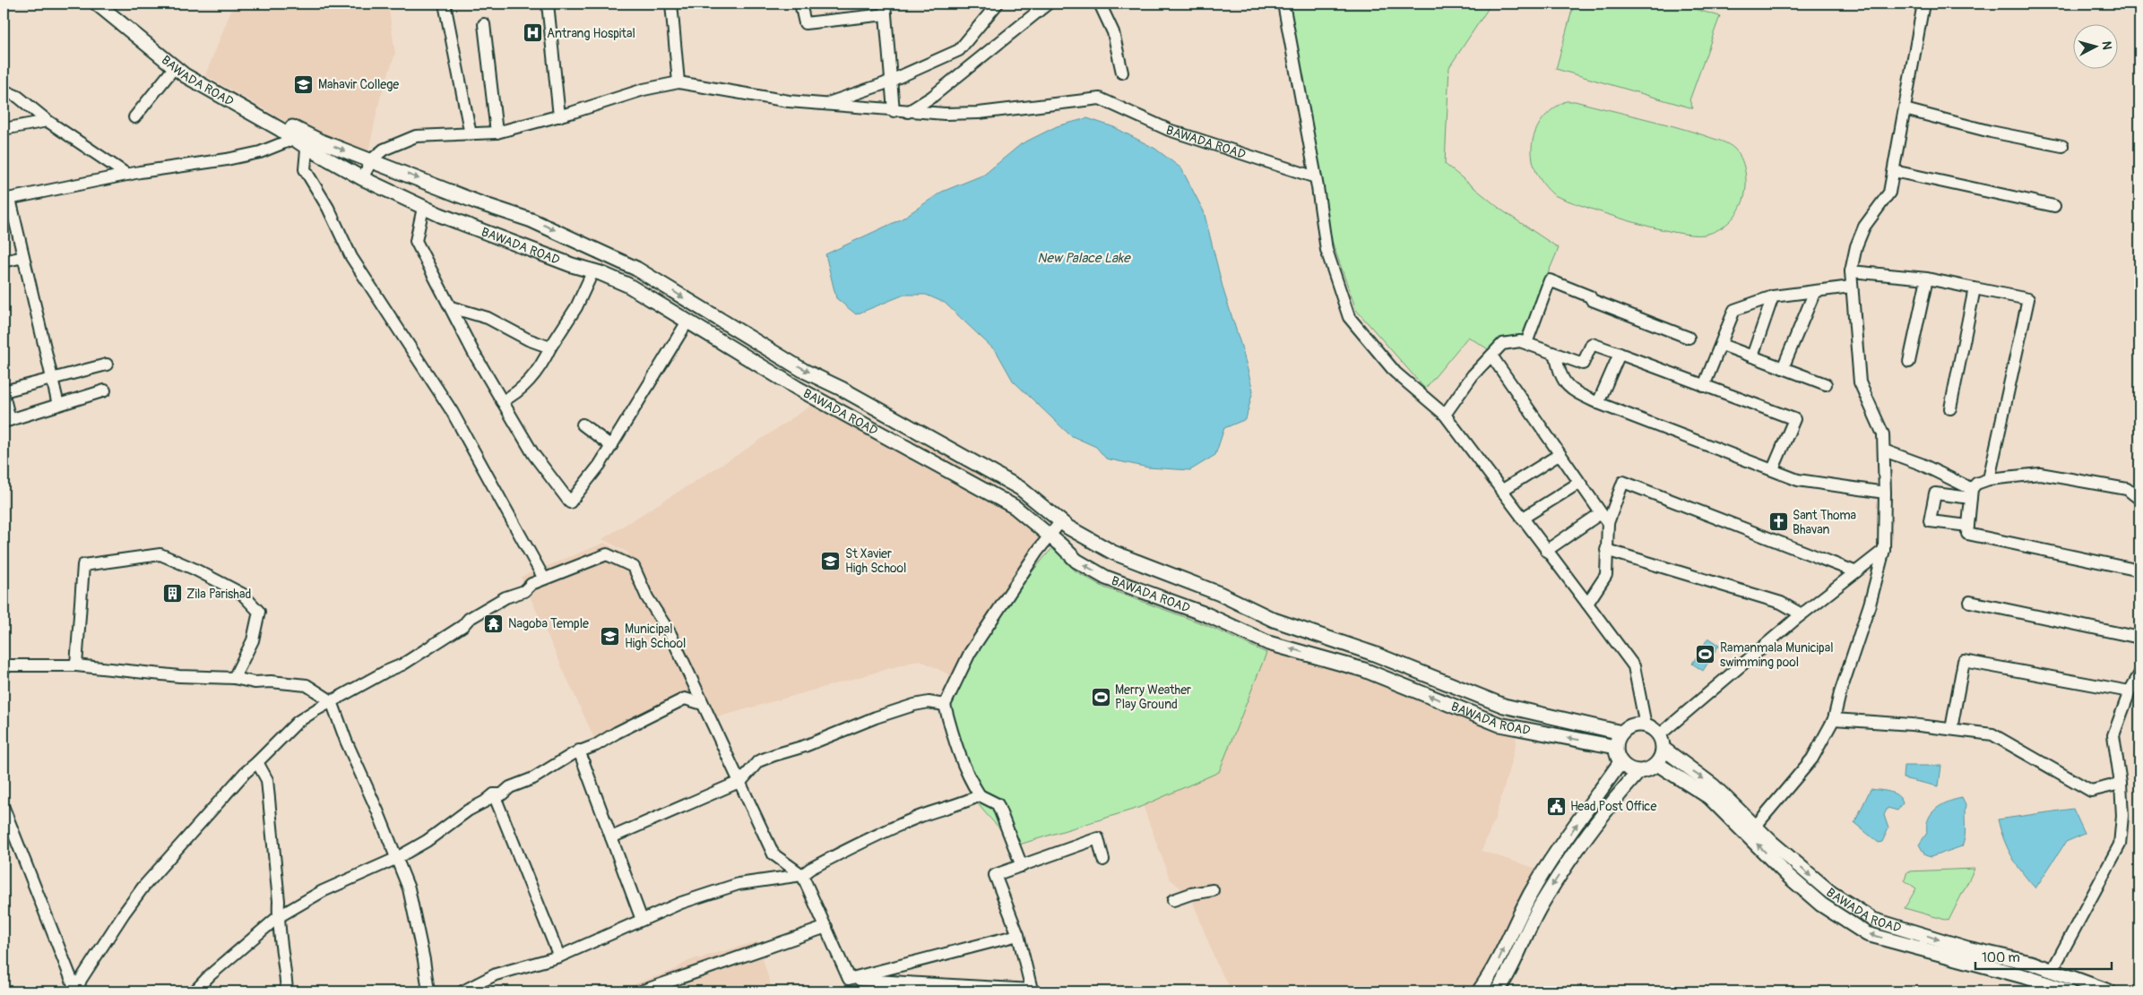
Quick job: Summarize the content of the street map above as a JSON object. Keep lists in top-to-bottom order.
{
  "streets": {
    "main road": ["BAWADA ROAD"]
  },
  "water": ["New Palace Lake"],
  "places": {
    "hospital": ["Antrang Hospital"],
    "school or university": ["Mahavir College", "St Xavier High School", "Municipal High School"],
    "church": ["Sant Thoma Bhavan"],
    "building": ["Zila Parishad"],
    "temple": ["Nagoba Temple"],
    "sports": ["Ramanmala Municipal swimming pool", "Merry Weather Play Ground"],
    "public building": ["Head Post Office"]
  },
  "scale_bar": "100 m",
  "north": "right"
}
